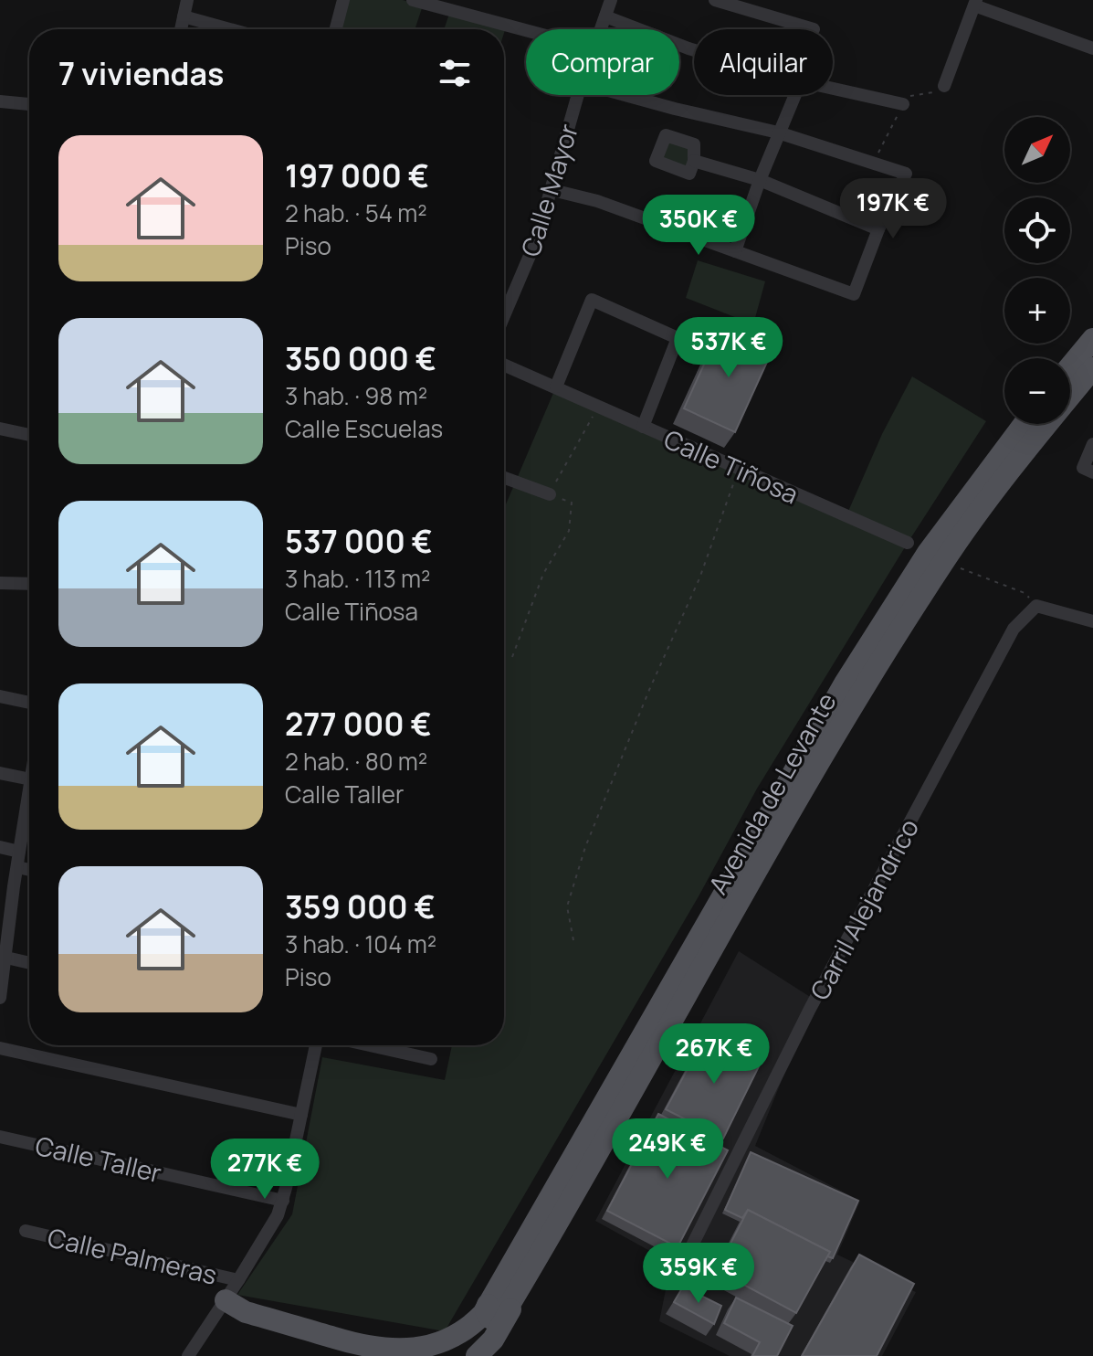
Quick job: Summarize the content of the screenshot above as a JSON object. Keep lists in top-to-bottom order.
{
  "streets": {
    "main road": ["Avenida de Levante"],
    "street": [
      "Calle Mayor",
      "Calle Tiñosa",
      "Carril Alejandrico",
      "Calle Taller",
      "Calle Palmeras"
    ]
  },
  "north": "top right",
  "page": {
    "chip": ["Comprar", "Alquilar"],
    "heading": "7 viviendas",
    "map_buttons": ["+", "−"],
    "list": [
      {
        "name": "197 000 €",
        "note": "2 hab. · 54 m² · Piso"
      },
      {
        "name": "350 000 €",
        "note": "3 hab. · 98 m² · Calle Escuelas"
      },
      {
        "name": "537 000 €",
        "note": "3 hab. · 113 m² · Calle Tiñosa"
      },
      {
        "name": "277 000 €",
        "note": "2 hab. · 80 m² · Calle Taller"
      },
      {
        "name": "359 000 €",
        "note": "3 hab. · 104 m² · Piso"
      }
    ],
    "price": [
      "197K €",
      "350K €",
      "537K €",
      "267K €",
      "249K €",
      "277K €",
      "359K €"
    ]
  }
}
